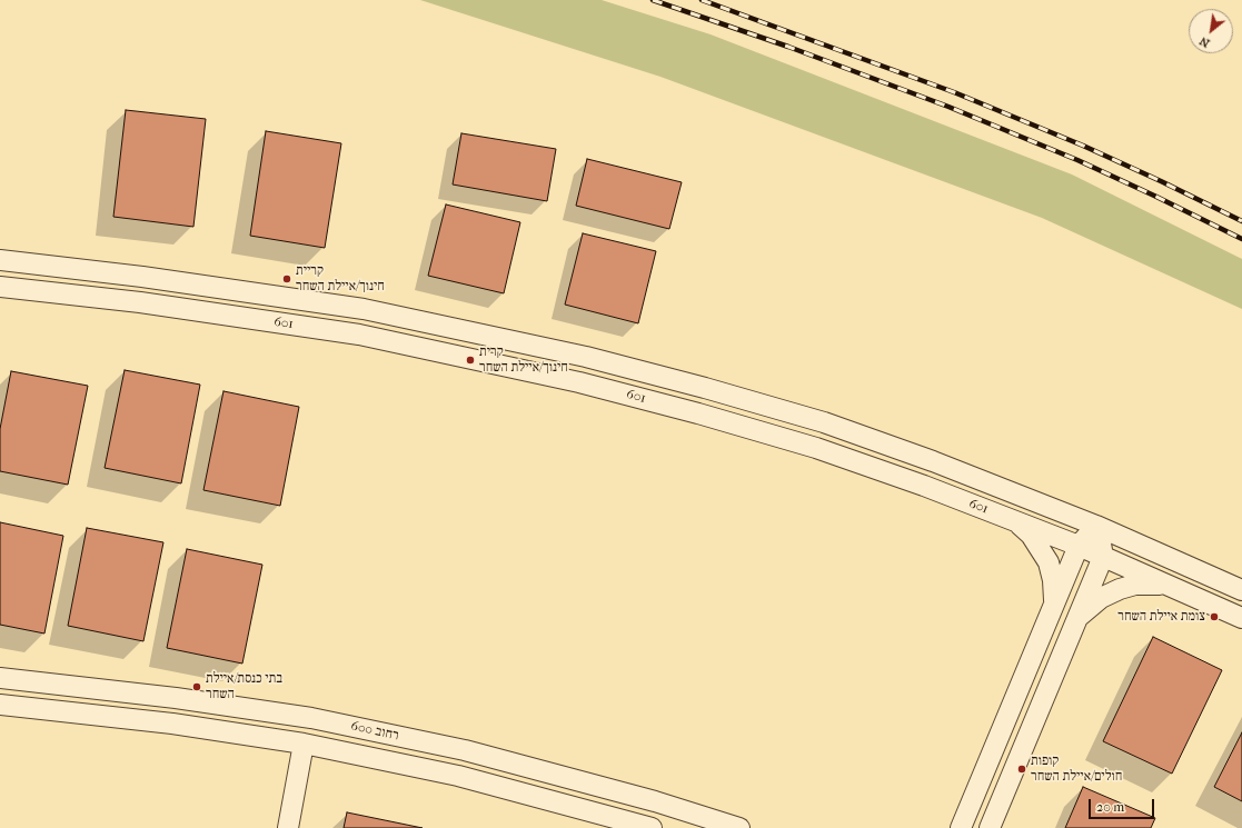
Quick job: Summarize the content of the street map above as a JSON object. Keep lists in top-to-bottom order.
{
  "streets": {
    "street": ["601", "רחוב 600"]
  },
  "places": [
    "קריית חינוך/איילת השחר",
    "קרית חינוך/איילת השחר",
    "צומת איילת השחר",
    "בתי כנסת/איילת השחר",
    "קופות חולים/איילת השחר"
  ],
  "scale_bar": "20 m",
  "north": "bottom left"
}
